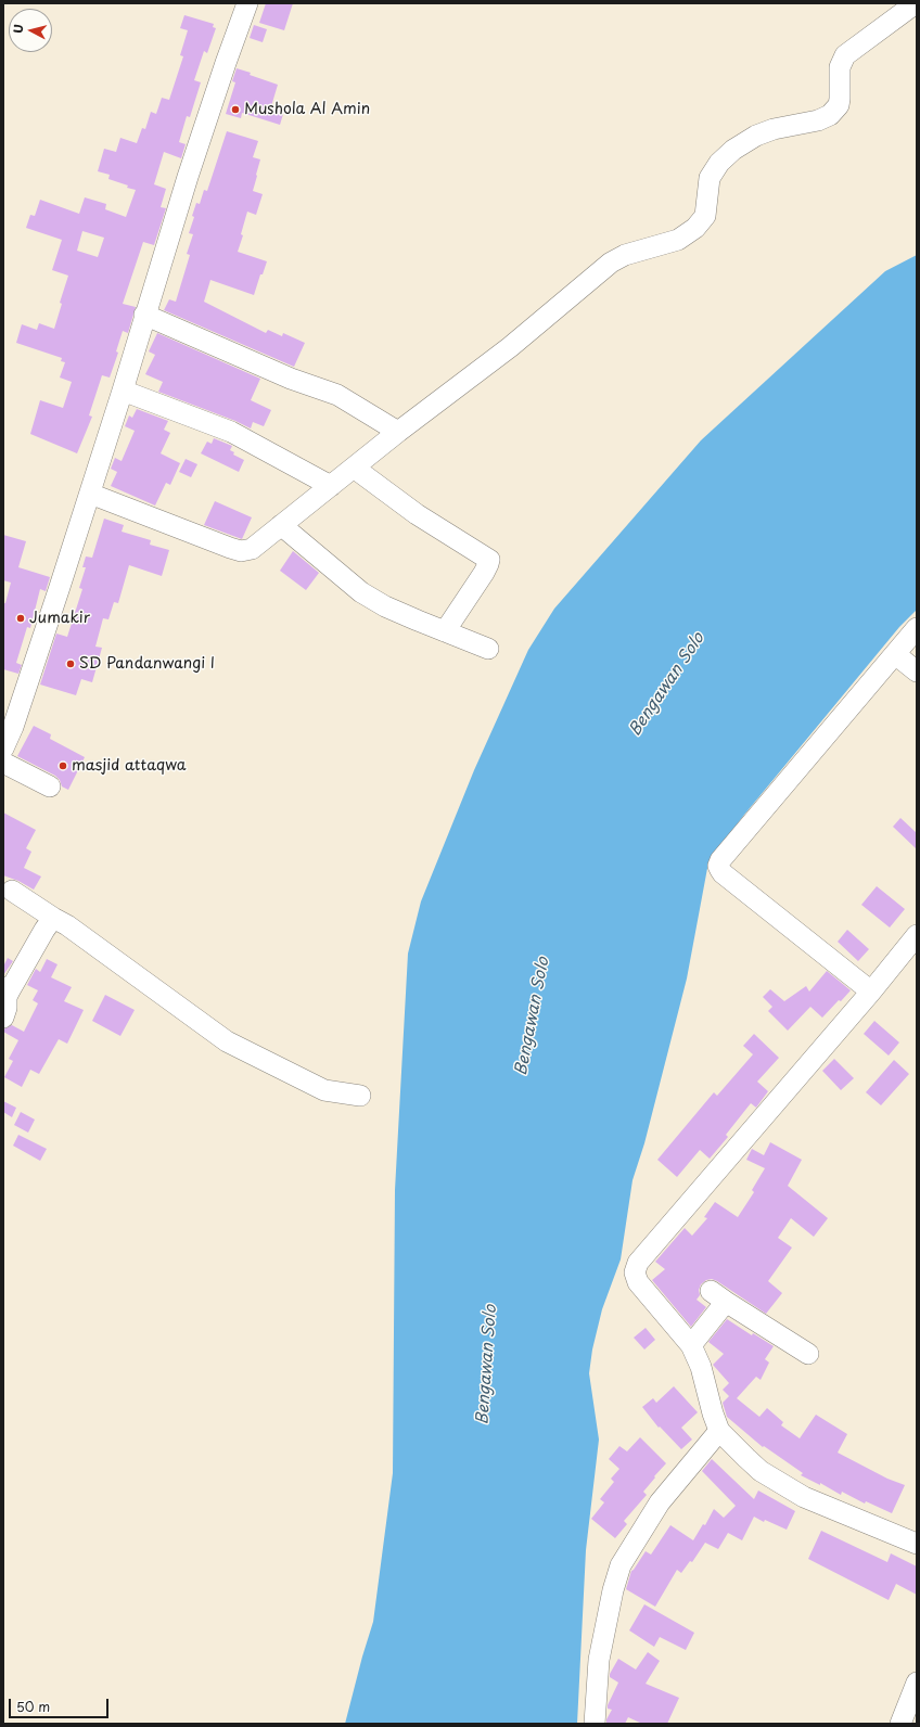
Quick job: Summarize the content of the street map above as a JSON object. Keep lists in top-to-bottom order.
{
  "water": ["Bengawan Solo"],
  "places": [
    "Mushola Al Amin",
    "Jumakir",
    "SD Pandanwangi I",
    "masjid attaqwa"
  ],
  "scale_bar": "50 m",
  "north": "left"
}
